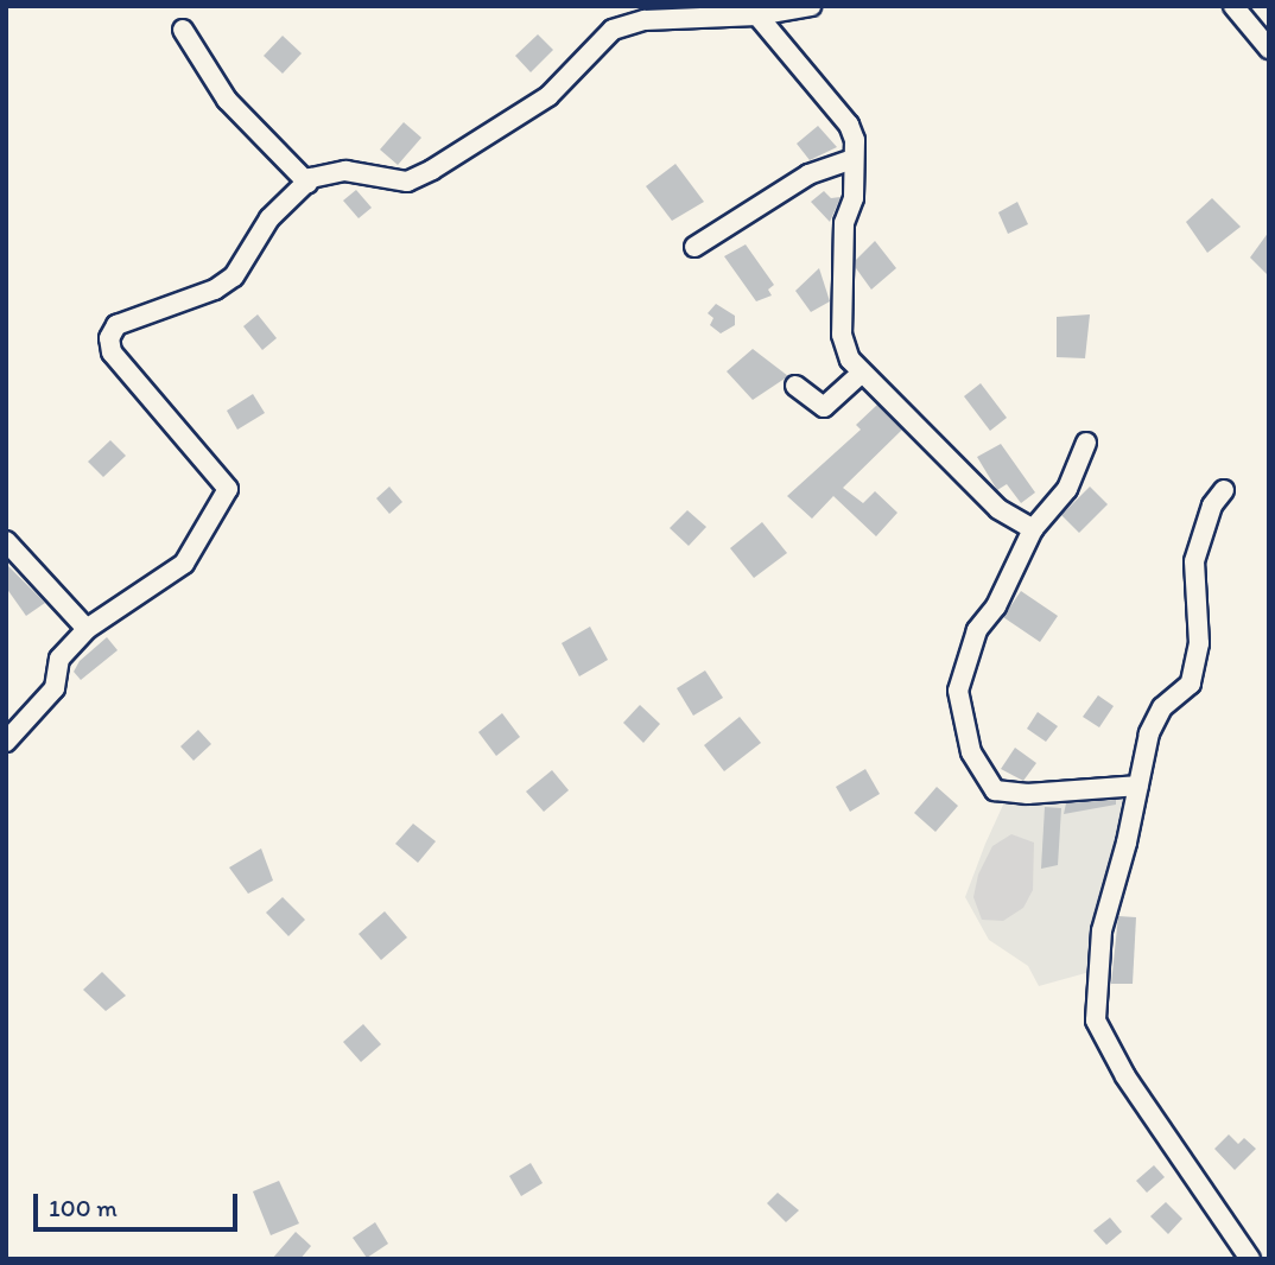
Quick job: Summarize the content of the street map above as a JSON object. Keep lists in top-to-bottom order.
{
  "scale_bar": "100 m"
}
